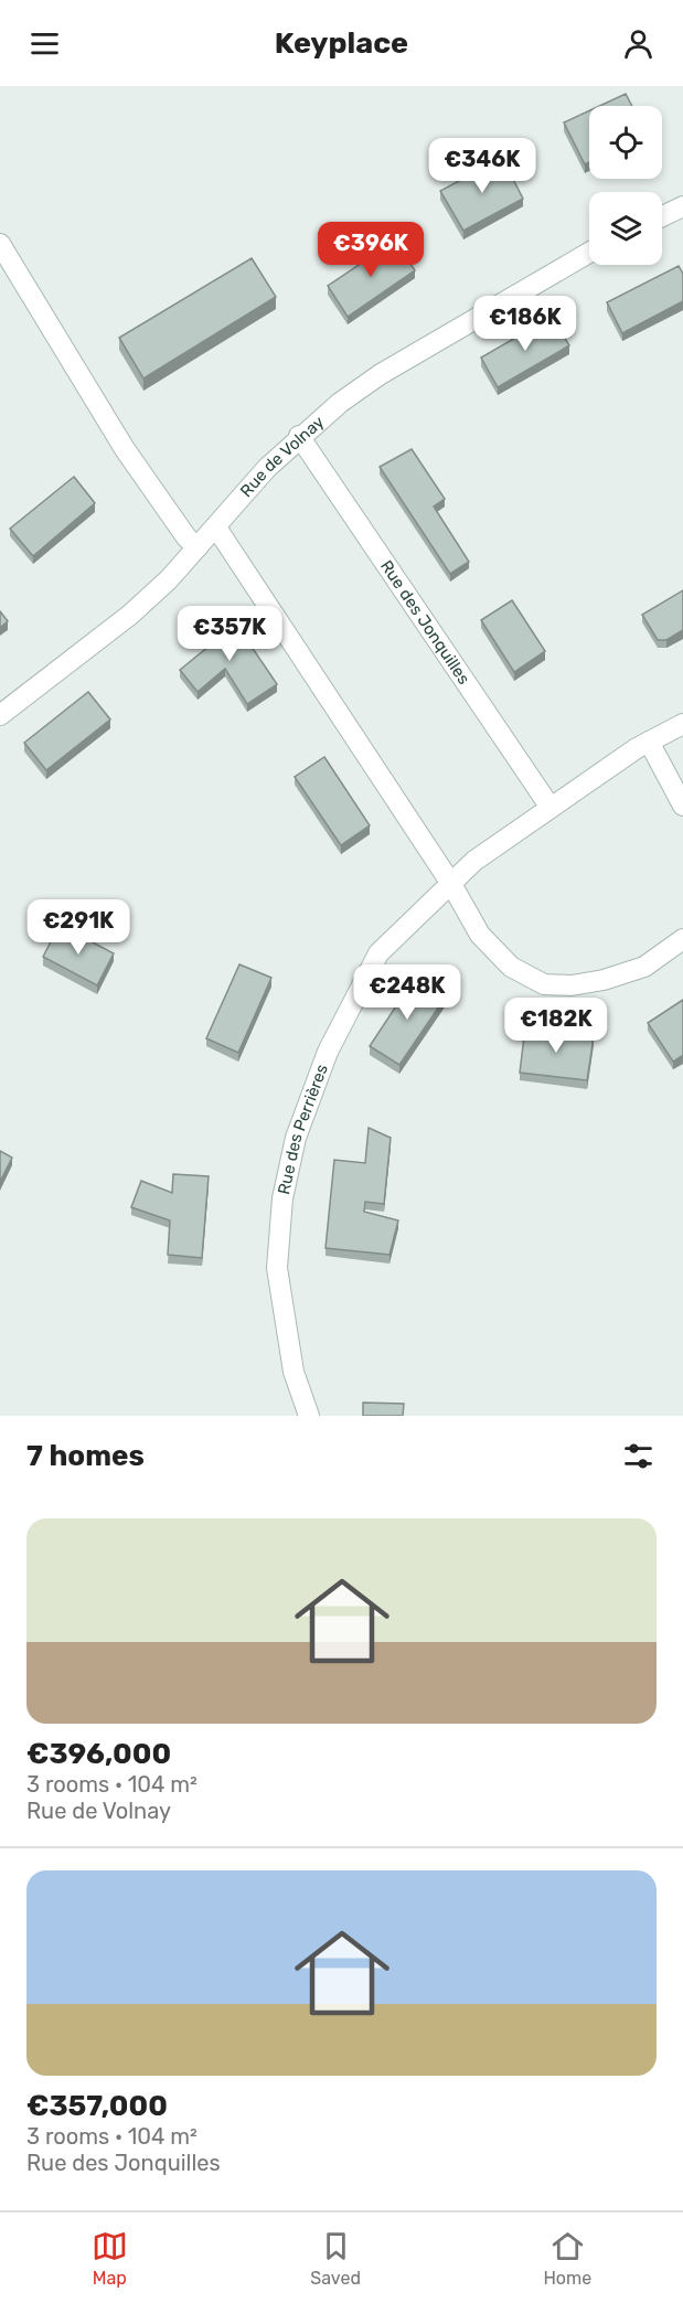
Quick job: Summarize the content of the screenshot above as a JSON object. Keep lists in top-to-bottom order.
{
  "streets": {
    "street": ["Rue de Volnay", "Rue des Jonquilles", "Rue des Perrières"]
  },
  "crossings": [
    ["Rue de Volnay", "Rue des Jonquilles"],
    ["Rue des Jonquilles", "Rue des Perrières"]
  ],
  "page": {
    "header": "Keyplace",
    "price": [
      "€346K",
      "€396K",
      "€186K",
      "€357K",
      "€291K",
      "€248K",
      "€182K"
    ],
    "heading": "7 homes",
    "list": [
      {
        "name": "€396,000",
        "note": "3 rooms · 104 m² · Rue de Volnay"
      },
      {
        "name": "€357,000",
        "note": "3 rooms · 104 m² · Rue des Jonquilles"
      }
    ],
    "tabs": ["Map", "Saved", "Home"]
  }
}
